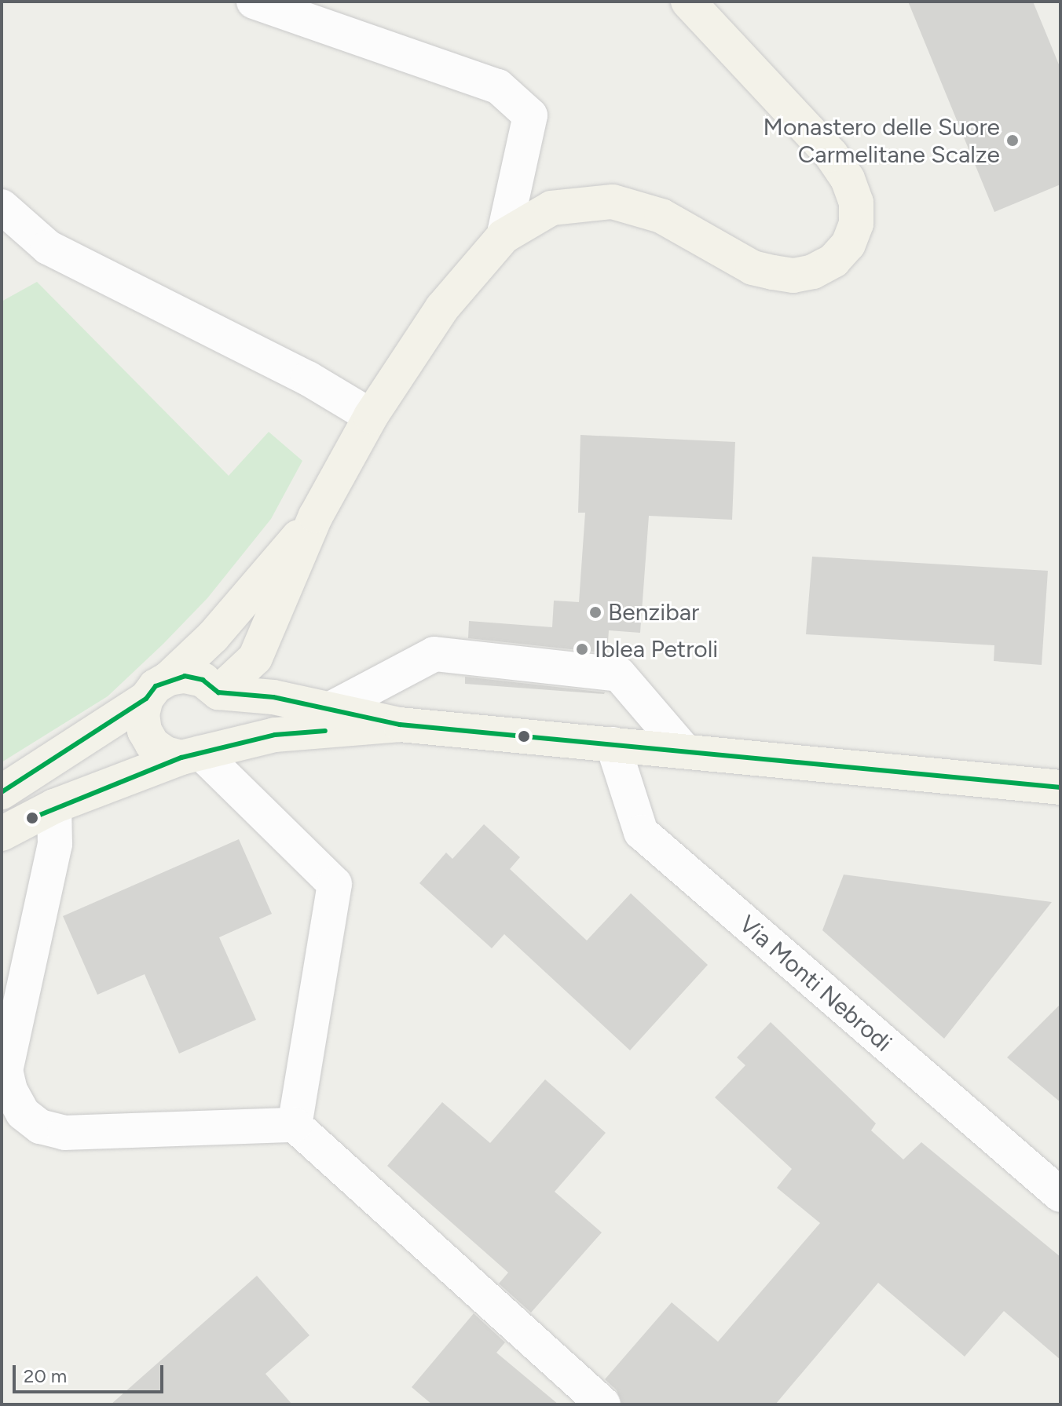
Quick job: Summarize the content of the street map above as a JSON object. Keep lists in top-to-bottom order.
{
  "streets": {
    "street": ["Via Monti Nebrodi"]
  },
  "places": ["Monastero delle Suore Carmelitane Scalze", "Benzibar", "Iblea Petroli"],
  "scale_bar": "20 m"
}
